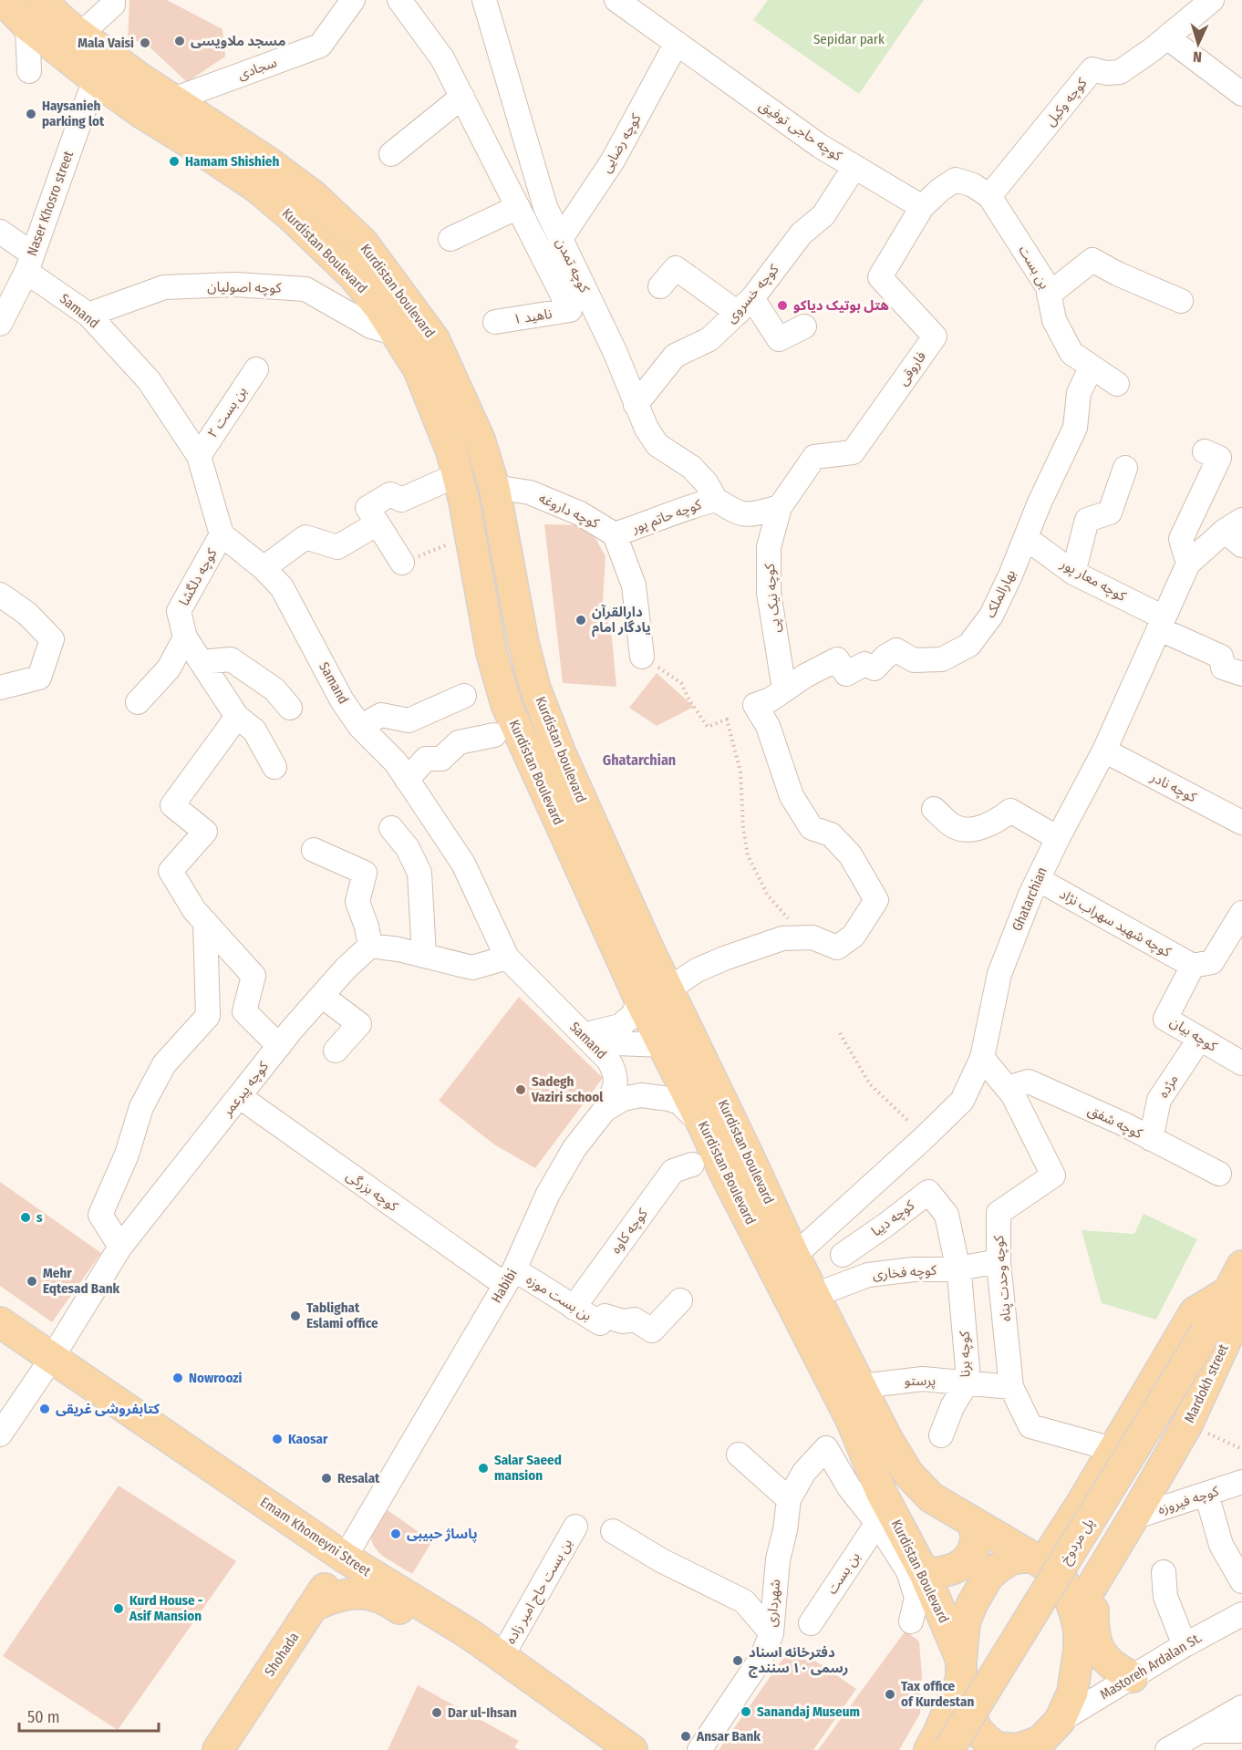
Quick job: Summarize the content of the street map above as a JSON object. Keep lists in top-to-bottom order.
{
  "streets": {
    "main road": [
      "Kurdistan Boulevard",
      "Kurdistan boulevard",
      "Mardokh street",
      "Emam Khomeyni Street",
      "پل مردوخ",
      "Shohada"
    ],
    "street": [
      "سجادی",
      "کوچه وکیل",
      "کوچه حاجی توفیق",
      "کوچه رضایی",
      "Naser Khosro street",
      "کوچه تمدن",
      "بن بست",
      "کوچه اصولیان",
      "کوچه خسروی",
      "Samand",
      "ناهید ۱",
      "فاروقی",
      "بن بست ۲",
      "کوچه داروغه",
      "کوچه حاتم پور",
      "کوچه دلگشا",
      "کوچه معار پور",
      "بهارالملک",
      "کوچه نیک پی",
      "کوچه نادر",
      "Ghatarchian",
      "کوچه شهید سهراب نژاد",
      "کوچه بیان",
      "مژده",
      "کوچه پیرعمر",
      "کوچه شفق",
      "کوچه بزرگی",
      "کوچه دیبا",
      "کوچه کاوه",
      "کوچه فخاری",
      "کوچه وحدت پناه",
      "Habibi",
      "بن بست موزه",
      "کوچه برنا",
      "پرستو",
      "کوچه فیروزه",
      "بن بست حاج امیر زاده",
      "شهرداری",
      "Mastoreh Ardalan St."
    ]
  },
  "crossings": [
    ["سجادی", "Kurdistan boulevard"],
    ["کوچه وکیل", "بن بست"],
    ["کوچه حاجی توفیق", "کوچه رضایی"],
    ["کوچه حاجی توفیق", "کوچه خسروی"],
    ["کوچه حاجی توفیق", "فاروقی"],
    ["کوچه رضایی", "کوچه تمدن"],
    ["Naser Khosro street", "Kurdistan Boulevard"],
    ["Naser Khosro street", "Samand"],
    ["Kurdistan Boulevard", "کوچه اصولیان"],
    ["Kurdistan Boulevard", "Kurdistan boulevard"],
    ["Kurdistan Boulevard", "Habibi"],
    ["Kurdistan Boulevard", "Mardokh street"],
    ["Kurdistan Boulevard", "Mastoreh Ardalan St."],
    ["کوچه تمدن", "کوچه خسروی"],
    ["کوچه تمدن", "ناهید ۱"],
    ["کوچه تمدن", "کوچه حاتم پور"],
    ["بن بست", "بهارالملک"],
    ["بن بست", "شهرداری"],
    ["کوچه اصولیان", "Samand"],
    ["Kurdistan boulevard", "کوچه داروغه"],
    ["Kurdistan boulevard", "Ghatarchian"],
    ["Kurdistan boulevard", "کوچه فخاری"],
    ["Kurdistan boulevard", "پرستو"],
    ["Kurdistan boulevard", "Mardokh street"],
    ["Kurdistan boulevard", "Mastoreh Ardalan St."],
    ["Samand", "بن بست ۲"],
    ["Samand", "کوچه دلگشا"],
    ["Samand", "Habibi"],
    ["فاروقی", "کوچه حاتم پور"],
    ["فاروقی", "کوچه نیک پی"],
    ["کوچه داروغه", "کوچه حاتم پور"],
    ["کوچه حاتم پور", "کوچه نیک پی"],
    ["کوچه معار پور", "بهارالملک"],
    ["کوچه معار پور", "Ghatarchian"],
    ["بهارالملک", "کوچه نیک پی"],
    ["کوچه نادر", "Ghatarchian"],
    ["Ghatarchian", "کوچه شهید سهراب نژاد"],
    ["Ghatarchian", "کوچه وحدت پناه"],
    ["کوچه شهید سهراب نژاد", "کوچه بیان"],
    ["کوچه بیان", "مژده"],
    ["مژده", "کوچه شفق"],
    ["کوچه پیرعمر", "کوچه بزرگی"],
    ["کوچه پیرعمر", "Emam Khomeyni Street"],
    ["کوچه شفق", "کوچه وحدت پناه"],
    ["کوچه بزرگی", "Habibi"],
    ["کوچه بزرگی", "بن بست موزه"],
    ["کوچه دیبا", "کوچه فخاری"],
    ["کوچه دیبا", "کوچه برنا"],
    ["کوچه کاوه", "بن بست موزه"],
    ["کوچه فخاری", "کوچه وحدت پناه"],
    ["کوچه فخاری", "کوچه برنا"],
    ["کوچه وحدت پناه", "پرستو"],
    ["Habibi", "بن بست موزه"],
    ["Habibi", "Emam Khomeyni Street"],
    ["Habibi", "Shohada"],
    ["کوچه برنا", "پرستو"],
    ["Mardokh street", "کوچه فیروزه"],
    ["Mardokh street", "پل مردوخ"],
    ["Mardokh street", "Mastoreh Ardalan St."],
    ["Emam Khomeyni Street", "بن بست حاج امیر زاده"],
    ["Emam Khomeyni Street", "Shohada"]
  ],
  "districts": ["Ghatarchian"],
  "parks": ["Sepidar park"],
  "places": [
    "مسجد ملاویسی",
    "Mala Vaisi",
    "Haysanieh parking lot",
    "Hamam Shishieh",
    "هتل بوتیک دیاکو",
    "دارالقرآن یادگار امام",
    "Sadegh Vaziri school",
    "s",
    "Mehr Eqtesad Bank",
    "Tablighat Eslami office",
    "Nowroozi",
    "کتابفروشی غریقی",
    "Kaosar",
    "Salar Saeed mansion",
    "Resalat",
    "پاساژ حبیبی",
    "Kurd House - Asif Mansion",
    "دفترخانه اسناد رسمی ۱۰ سنندج",
    "Tax office of Kurdestan",
    "Sanandaj Museum",
    "Dar ul-Ihsan",
    "Ansar Bank"
  ],
  "scale_bar": "50 m",
  "north": "bottom"
}
